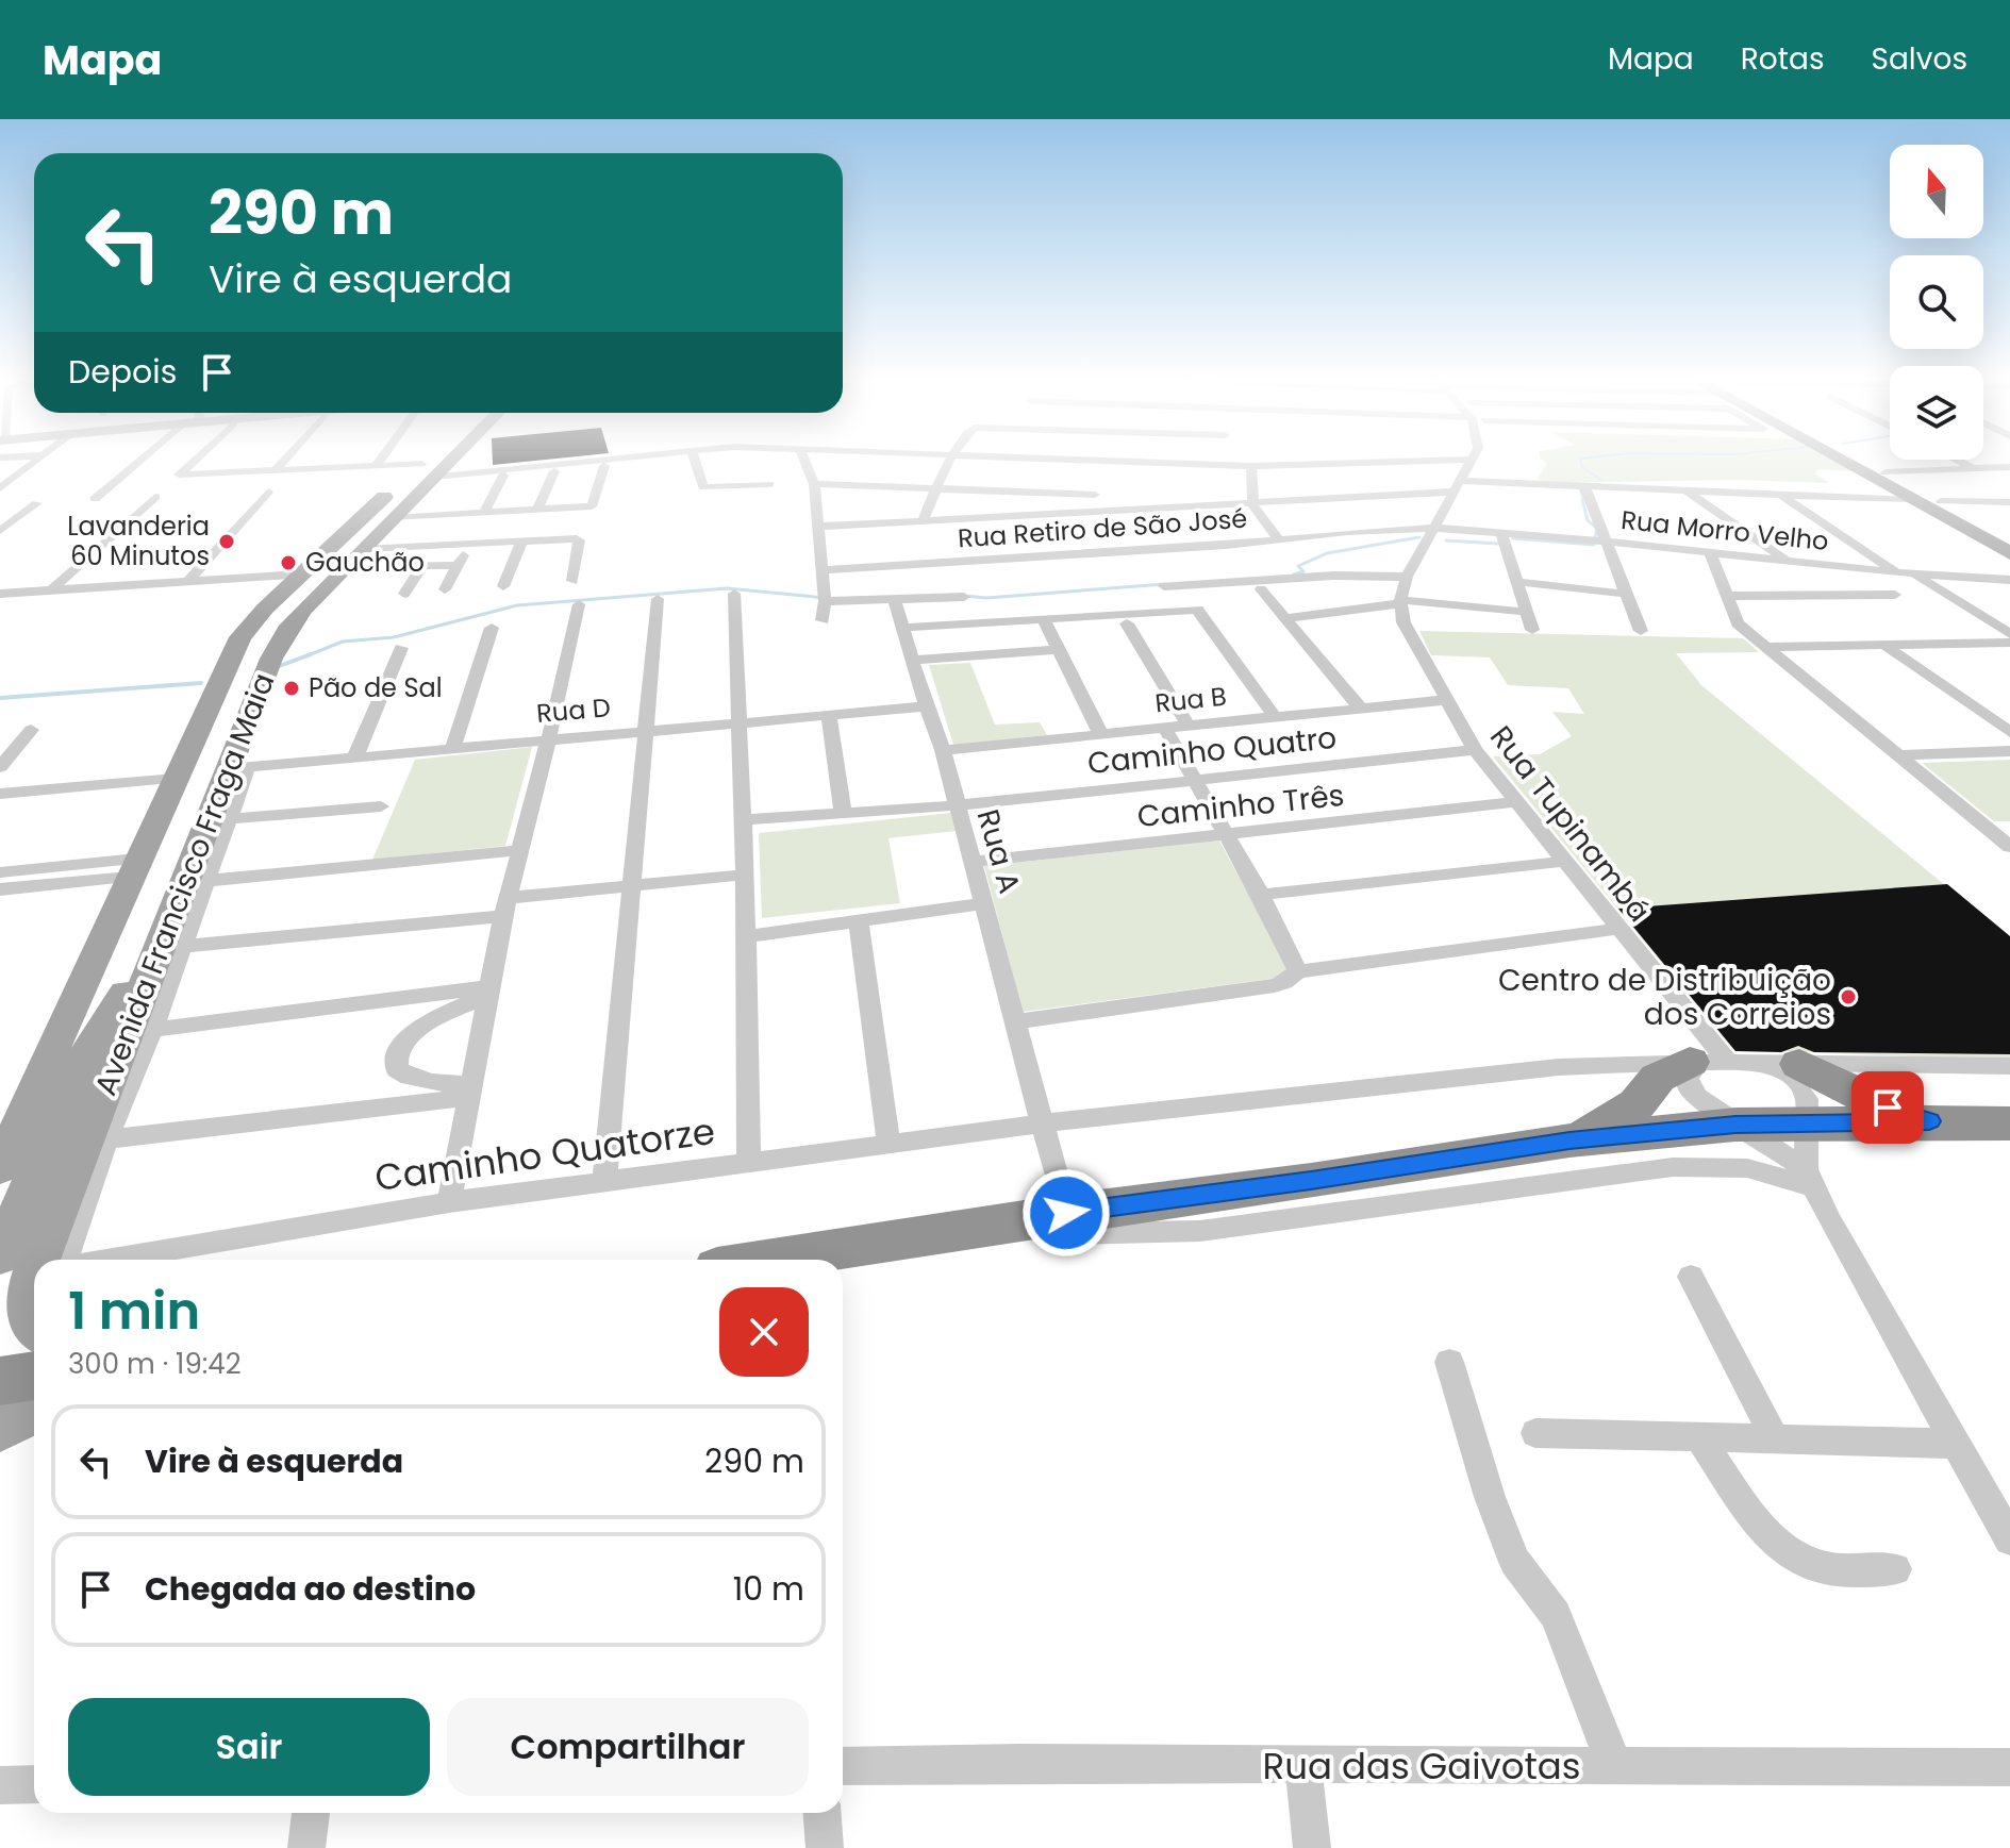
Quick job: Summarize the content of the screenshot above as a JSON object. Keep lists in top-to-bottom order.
{
  "streets": {
    "main road": ["Avenida Francisco Fraga Maia"],
    "street": [
      "Rua Retiro de São José",
      "Rua Morro Velho",
      "Rua B",
      "Rua D",
      "Caminho Quatro",
      "Caminho Três",
      "Rua Tupinambá",
      "Rua A",
      "Caminho Quatorze",
      "Rua das Gaivotas"
    ]
  },
  "crossings": [
    ["Rua Retiro de São José", "Rua Morro Velho"],
    ["Rua B", "Rua Tupinambá"],
    ["Rua B", "Rua A"],
    ["Rua D", "Rua A"],
    ["Rua D", "Avenida Francisco Fraga Maia"],
    ["Caminho Quatro", "Rua Tupinambá"],
    ["Caminho Quatro", "Rua A"],
    ["Caminho Três", "Rua Tupinambá"],
    ["Caminho Três", "Rua A"],
    ["Rua Tupinambá", "Caminho Quatorze"],
    ["Rua A", "Caminho Quatorze"]
  ],
  "places": [
    "Lavanderia 60 Minutos",
    "Gauchão",
    "Pão de Sal",
    "Centro de Distribuição dos Correios"
  ],
  "north": "top",
  "page": {
    "header": "Mapa",
    "nav": ["Mapa", "Rotas", "Salvos"],
    "turn": ["290 m", "Vire à esquerda"],
    "then": "Depois",
    "heading": ["1 min", "300 m · 19:42"],
    "list": [
      {
        "name": "Vire à esquerda",
        "value": "290 m"
      },
      {
        "name": "Chegada ao destino",
        "value": "10 m"
      }
    ],
    "buttons": ["Sair", "Compartilhar"]
  }
}
